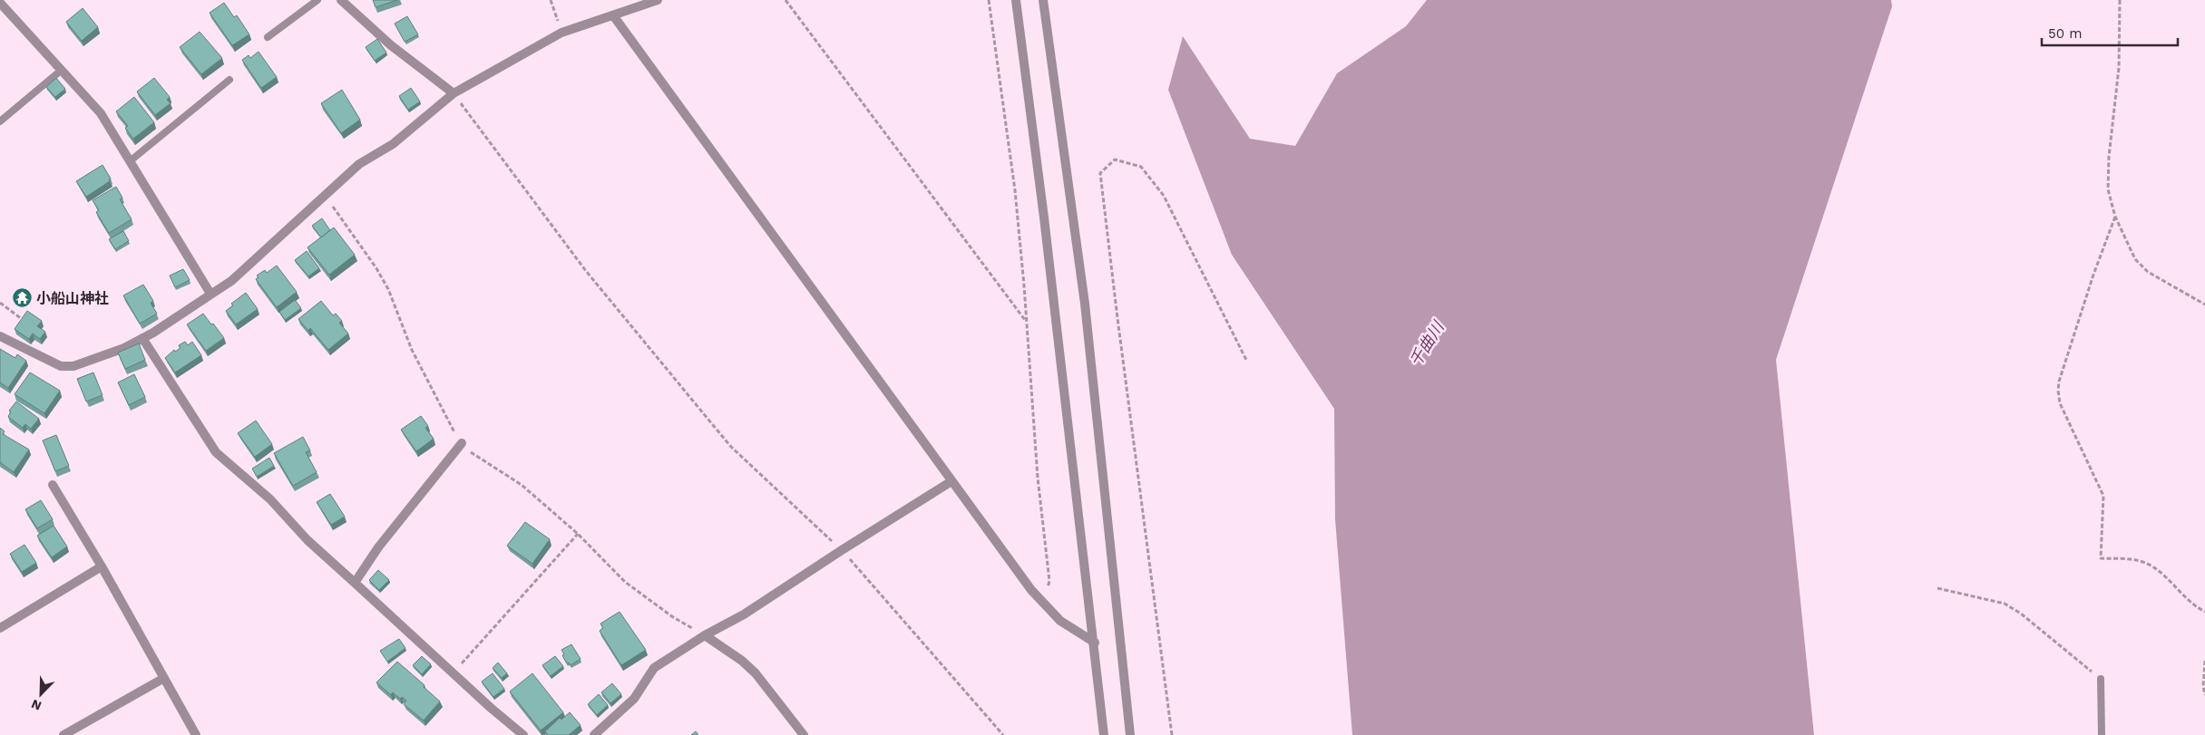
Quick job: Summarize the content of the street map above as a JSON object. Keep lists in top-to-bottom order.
{
  "water": ["千曲川"],
  "places": {
    "temple": ["小船山神社"]
  },
  "scale_bar": "50 m",
  "north": "bottom left"
}
